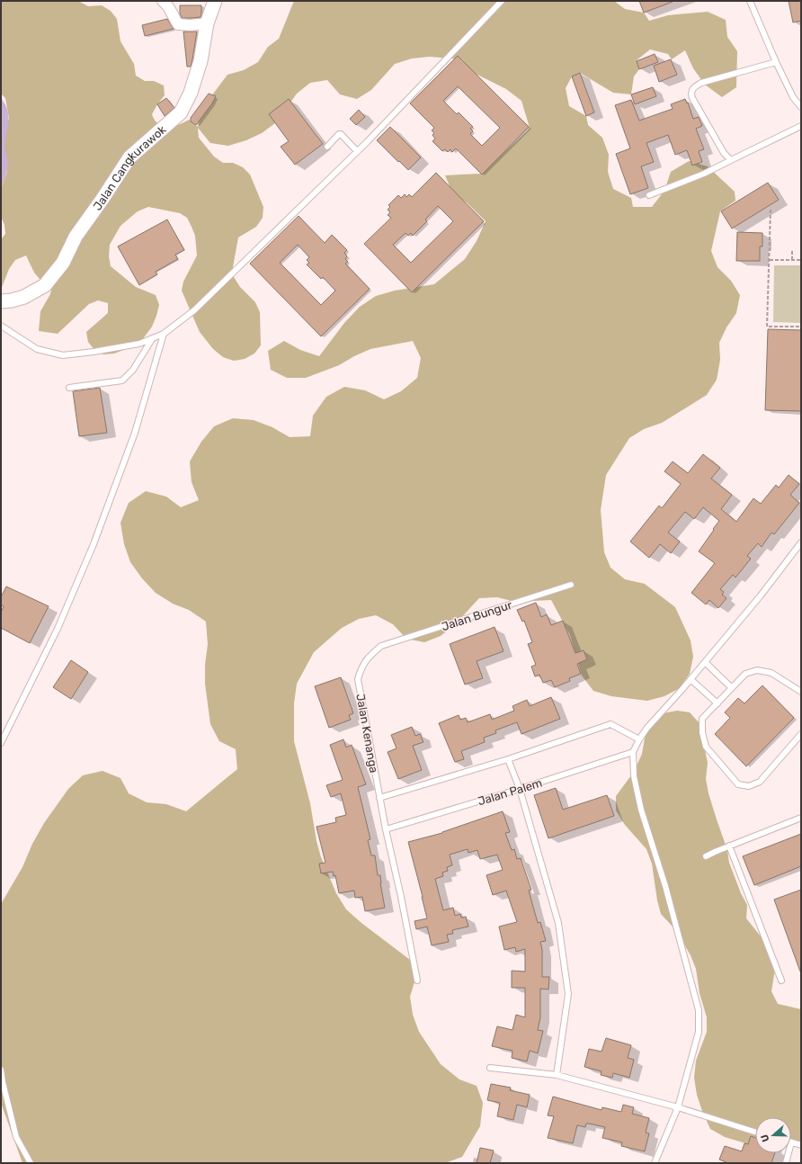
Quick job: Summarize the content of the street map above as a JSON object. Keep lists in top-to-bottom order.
{
  "streets": {
    "street": ["Jalan Cangkurawok"],
    "lane": ["Jalan Bungur", "Jalan Kenanga", "Jalan Palem"]
  },
  "crossings": [
    ["Jalan Bungur", "Jalan Kenanga"],
    ["Jalan Kenanga", "Jalan Palem"]
  ],
  "north": "left"
}
